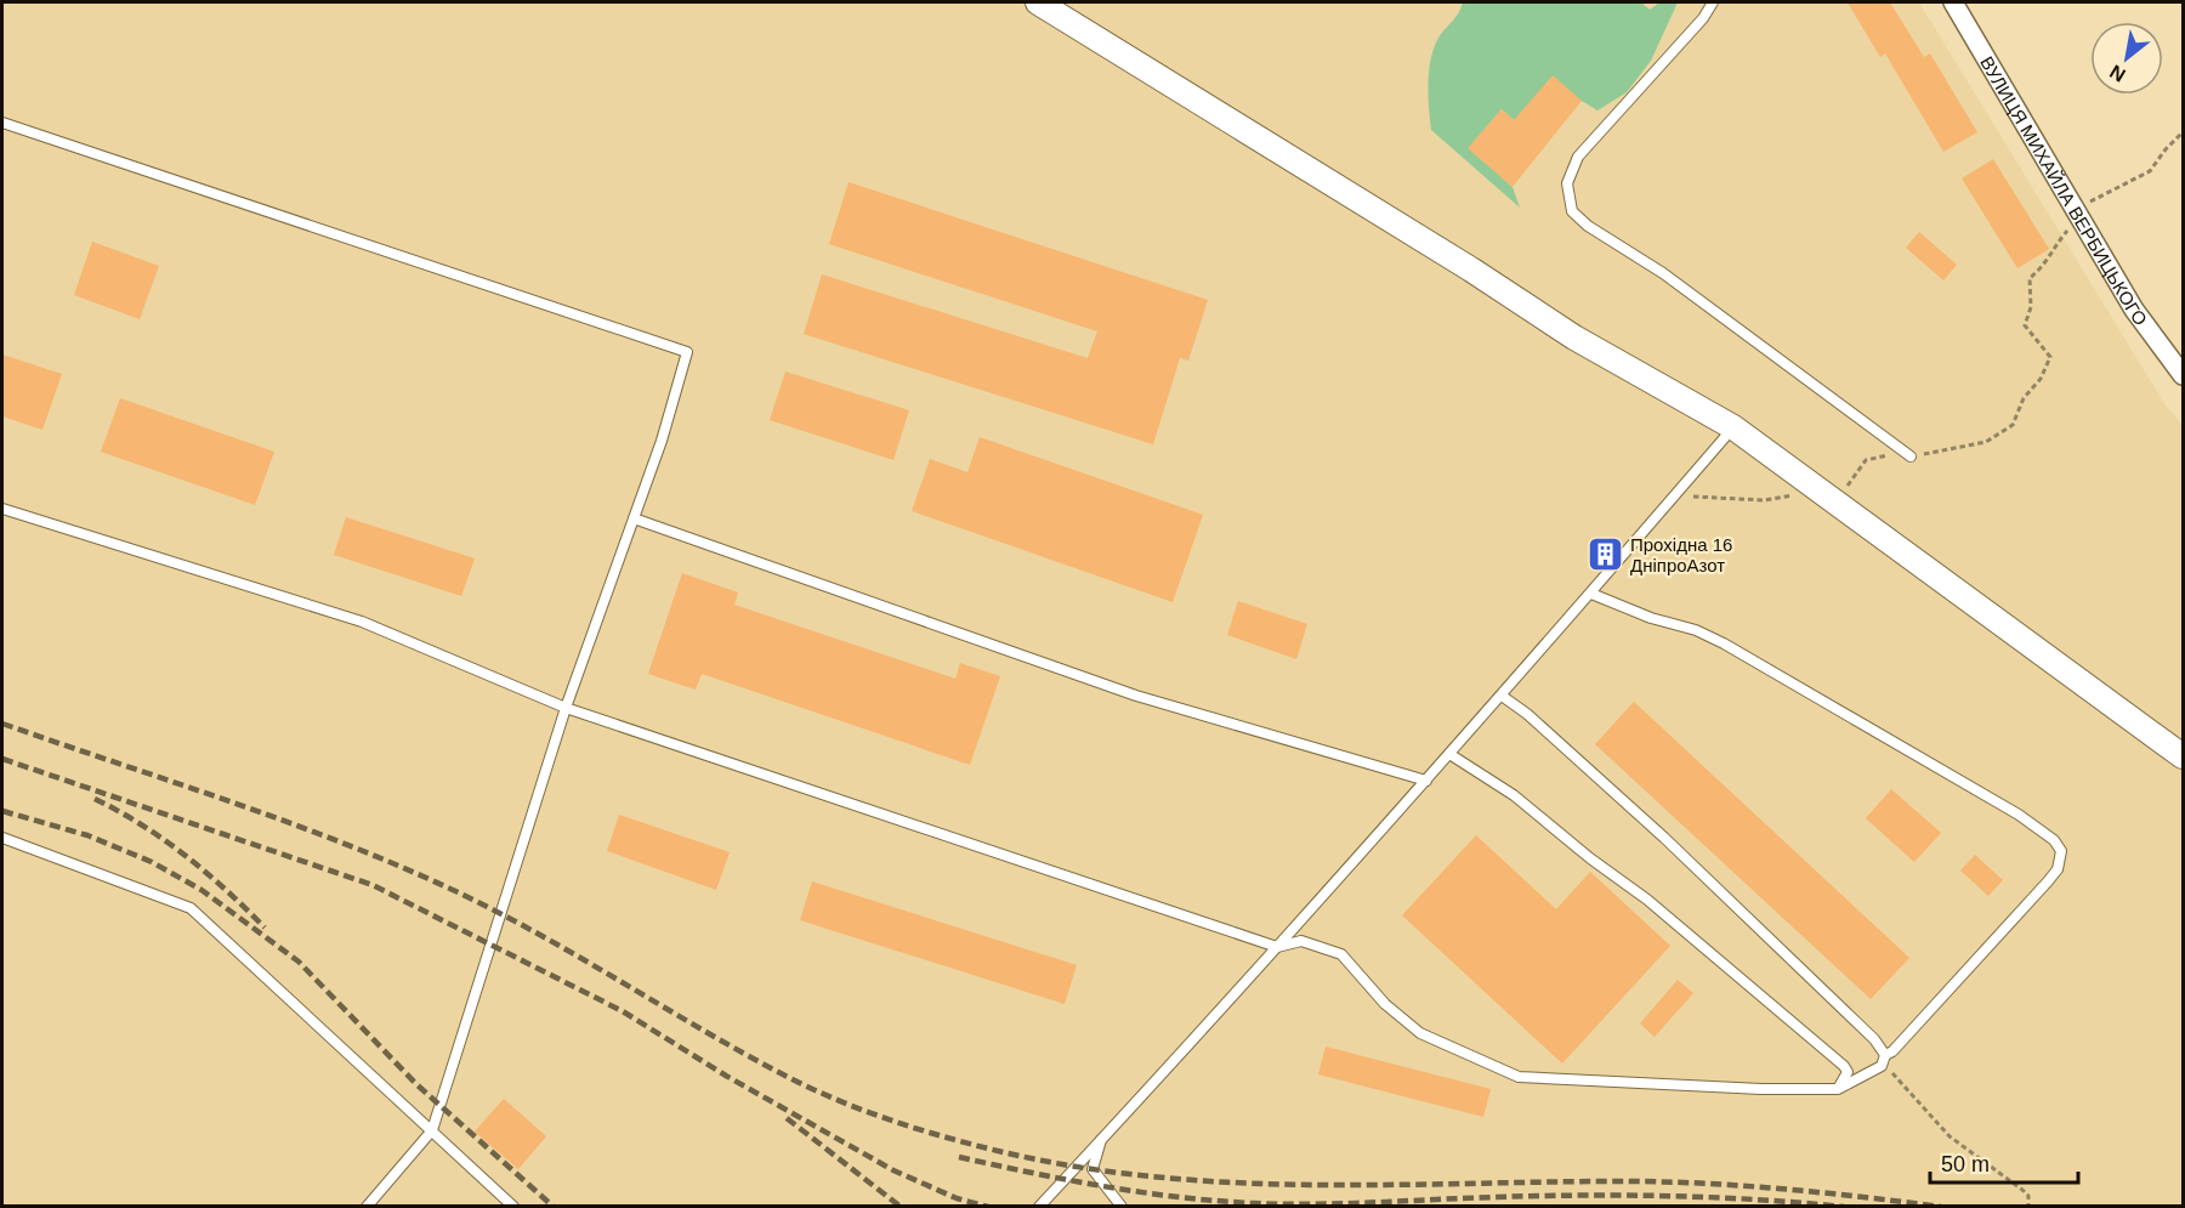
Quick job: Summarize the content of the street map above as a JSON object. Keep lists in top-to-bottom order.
{
  "streets": {
    "street": ["ВУЛИЦЯ МИХАЙЛА ВЕРБИЦЬКОГО"]
  },
  "places": {
    "building": ["Прохідна 16 ДніпроАзот"]
  },
  "scale_bar": "50 m",
  "north": "bottom left"
}
